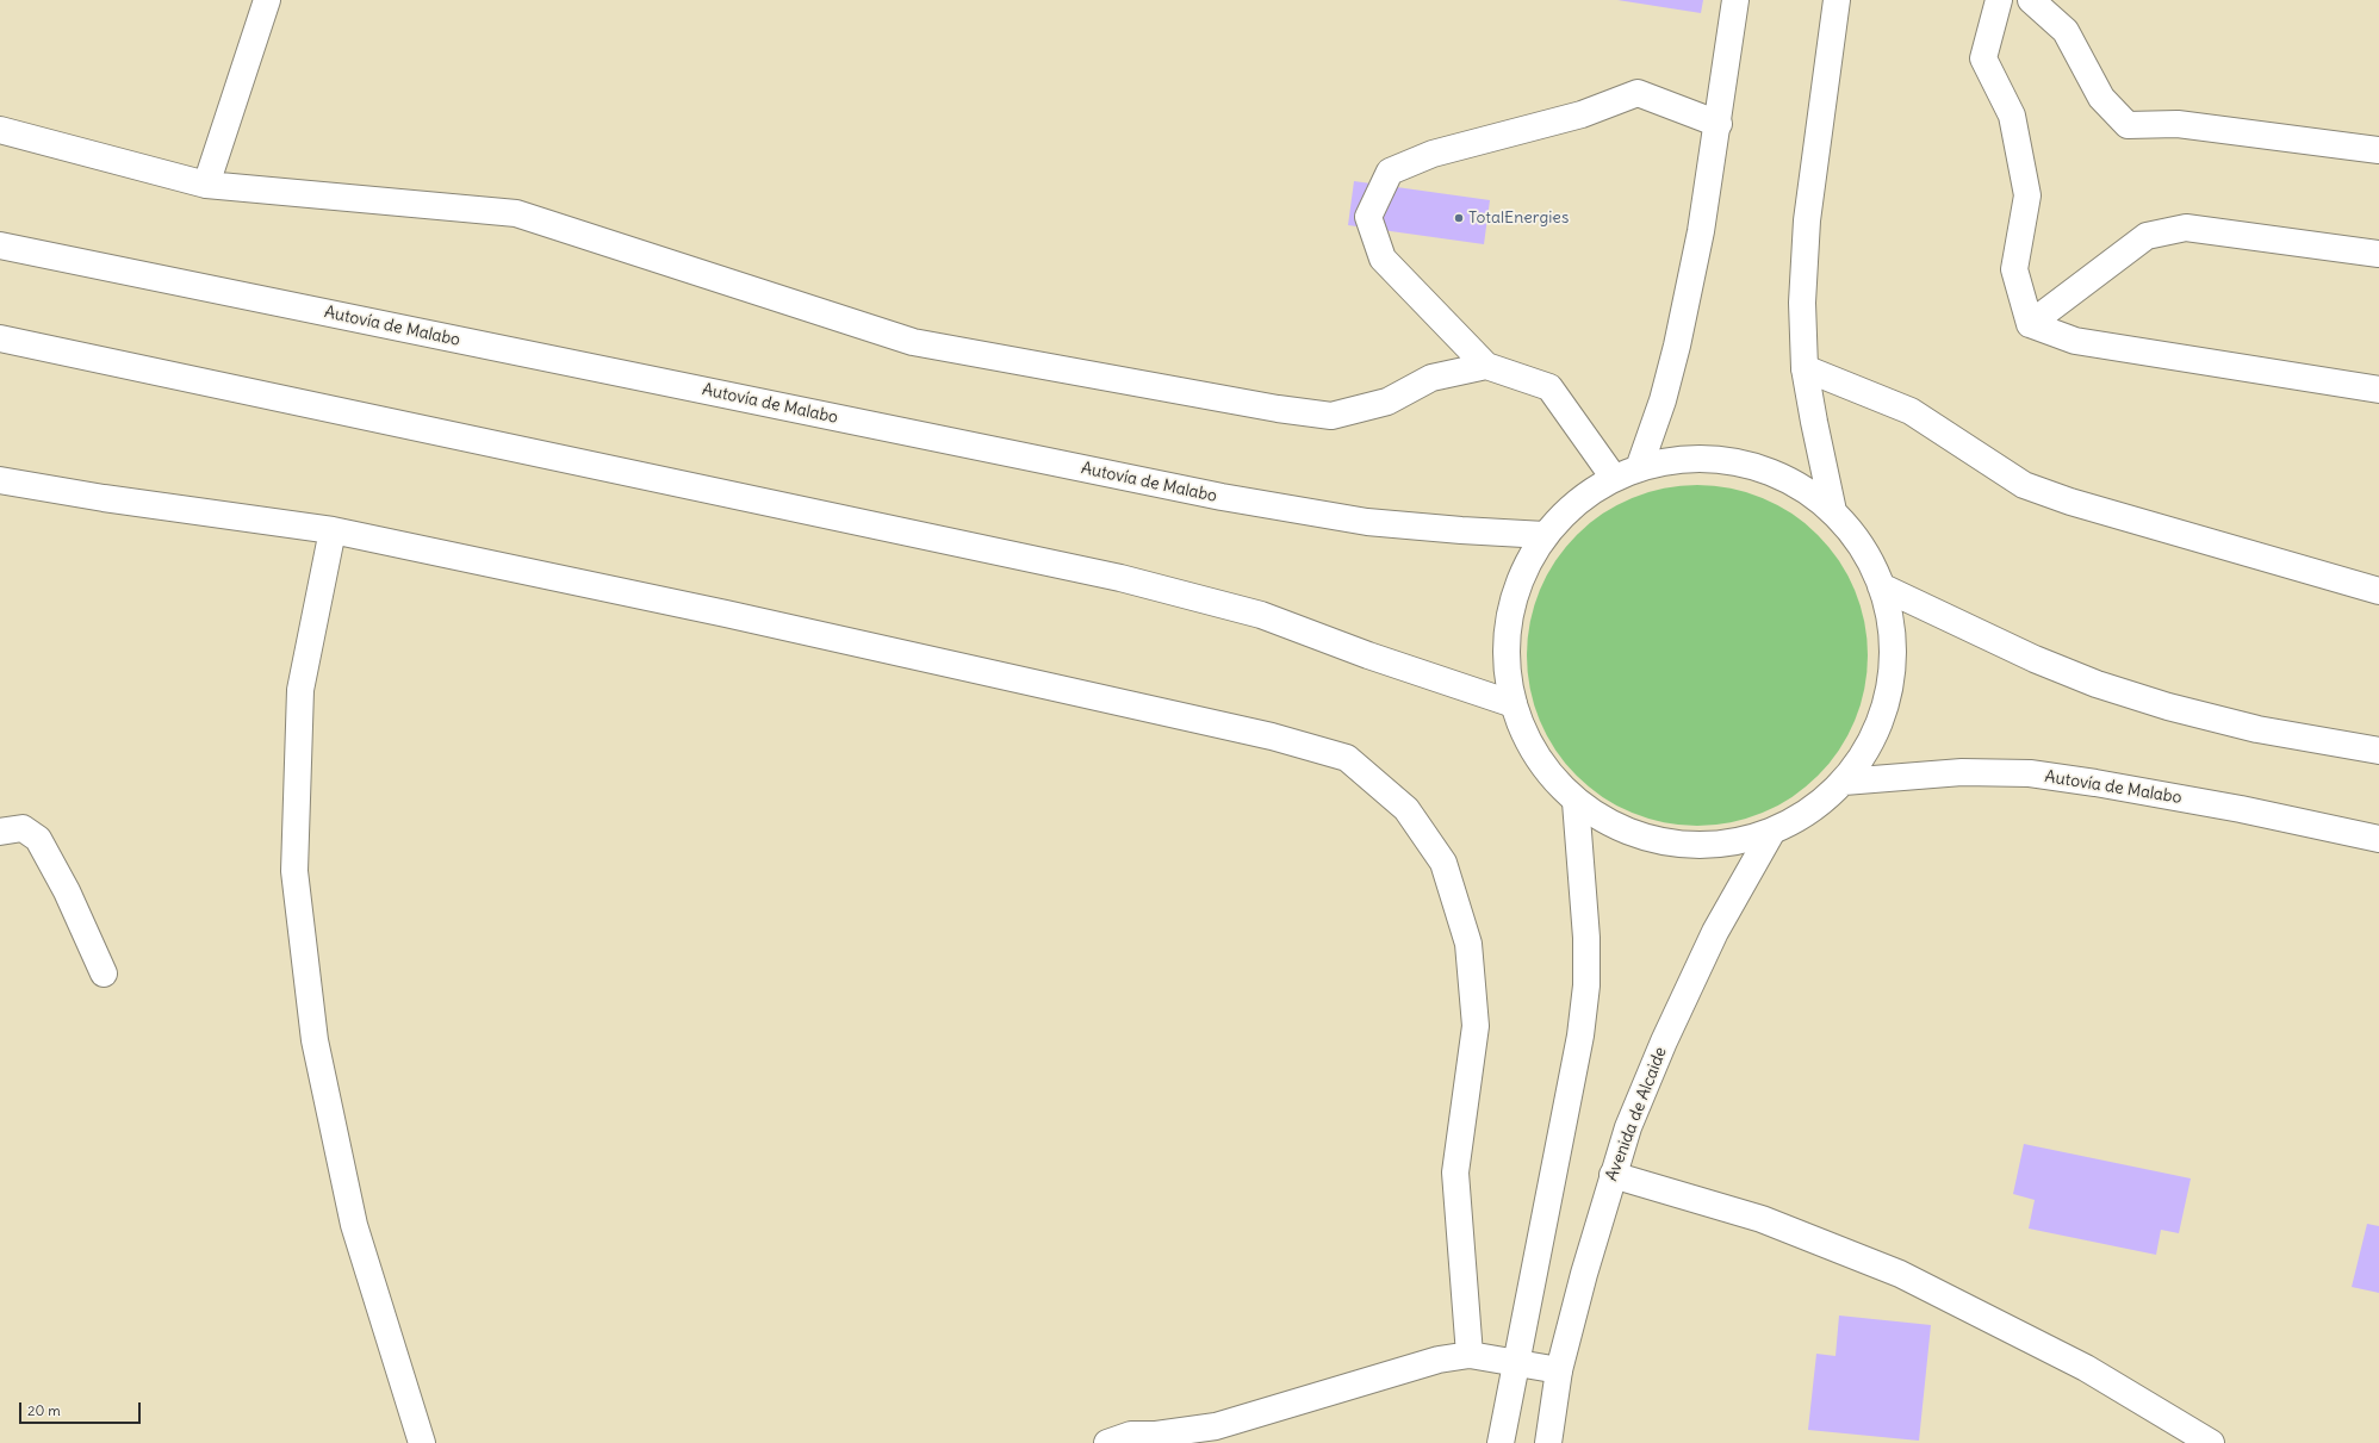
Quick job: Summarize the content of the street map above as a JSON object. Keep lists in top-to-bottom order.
{
  "streets": {
    "main road": ["Autovía de Malabo", "Avenida de Alcaide"]
  },
  "places": ["TotalEnergies"],
  "scale_bar": "20 m"
}
